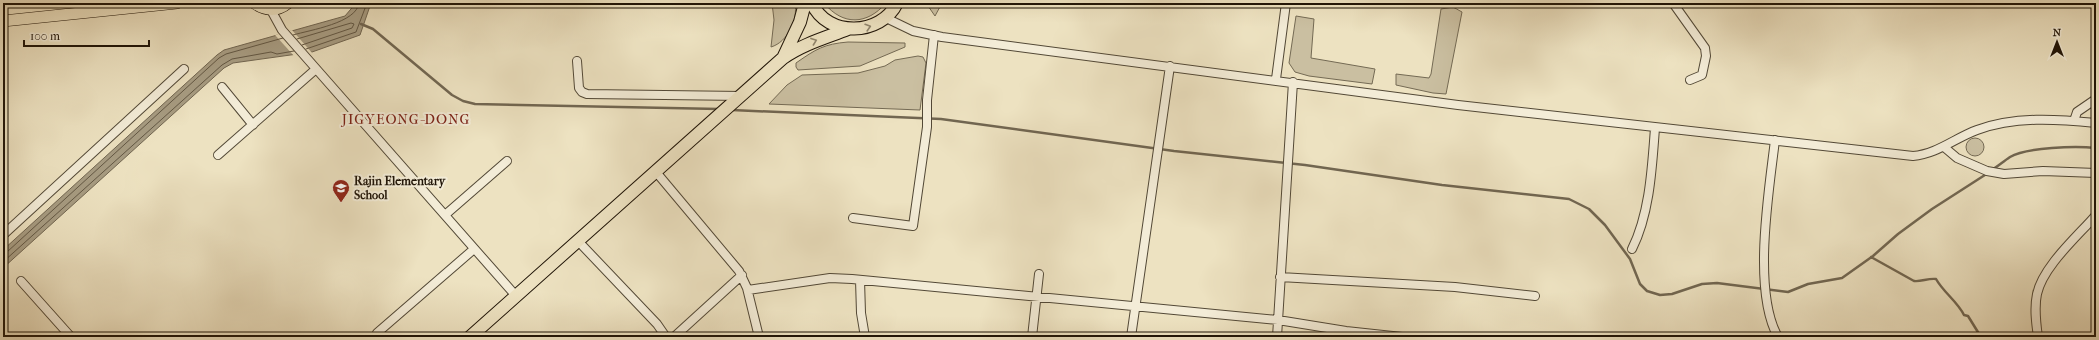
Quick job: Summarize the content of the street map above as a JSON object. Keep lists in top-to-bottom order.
{
  "districts": ["JIGYEONG-DONG"],
  "places": {
    "school or university": ["Rajin Elementary School"]
  },
  "scale_bar": "100 m",
  "north": "top"
}
